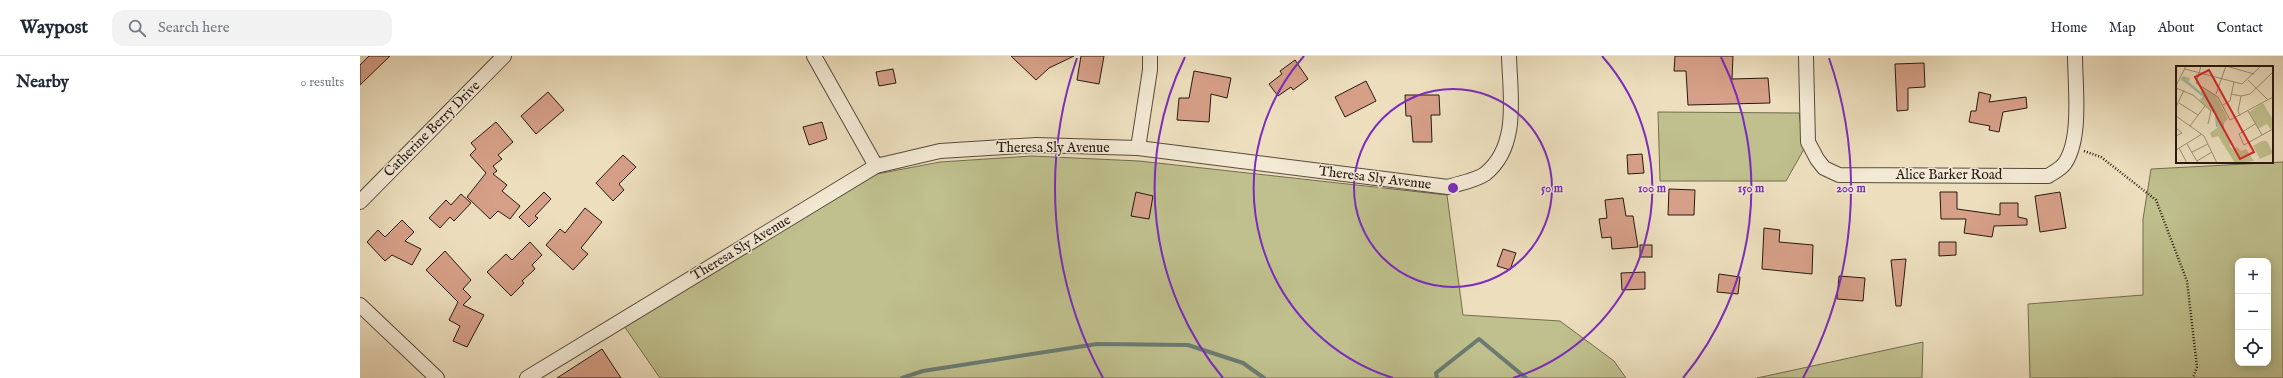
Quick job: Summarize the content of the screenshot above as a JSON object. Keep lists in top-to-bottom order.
{
  "streets": {
    "street": ["Catherine Berry Drive", "Theresa Sly Avenue", "Alice Barker Road"]
  },
  "page": {
    "header": "Waypost",
    "search": "Search here",
    "nav": [
      "Home",
      "Map",
      "About",
      "Contact"
    ],
    "heading": ["Nearby", "0 results"],
    "map_buttons": ["+", "−"]
  },
  "rings": [
    "50 m",
    "100 m",
    "150 m",
    "200 m"
  ]
}
